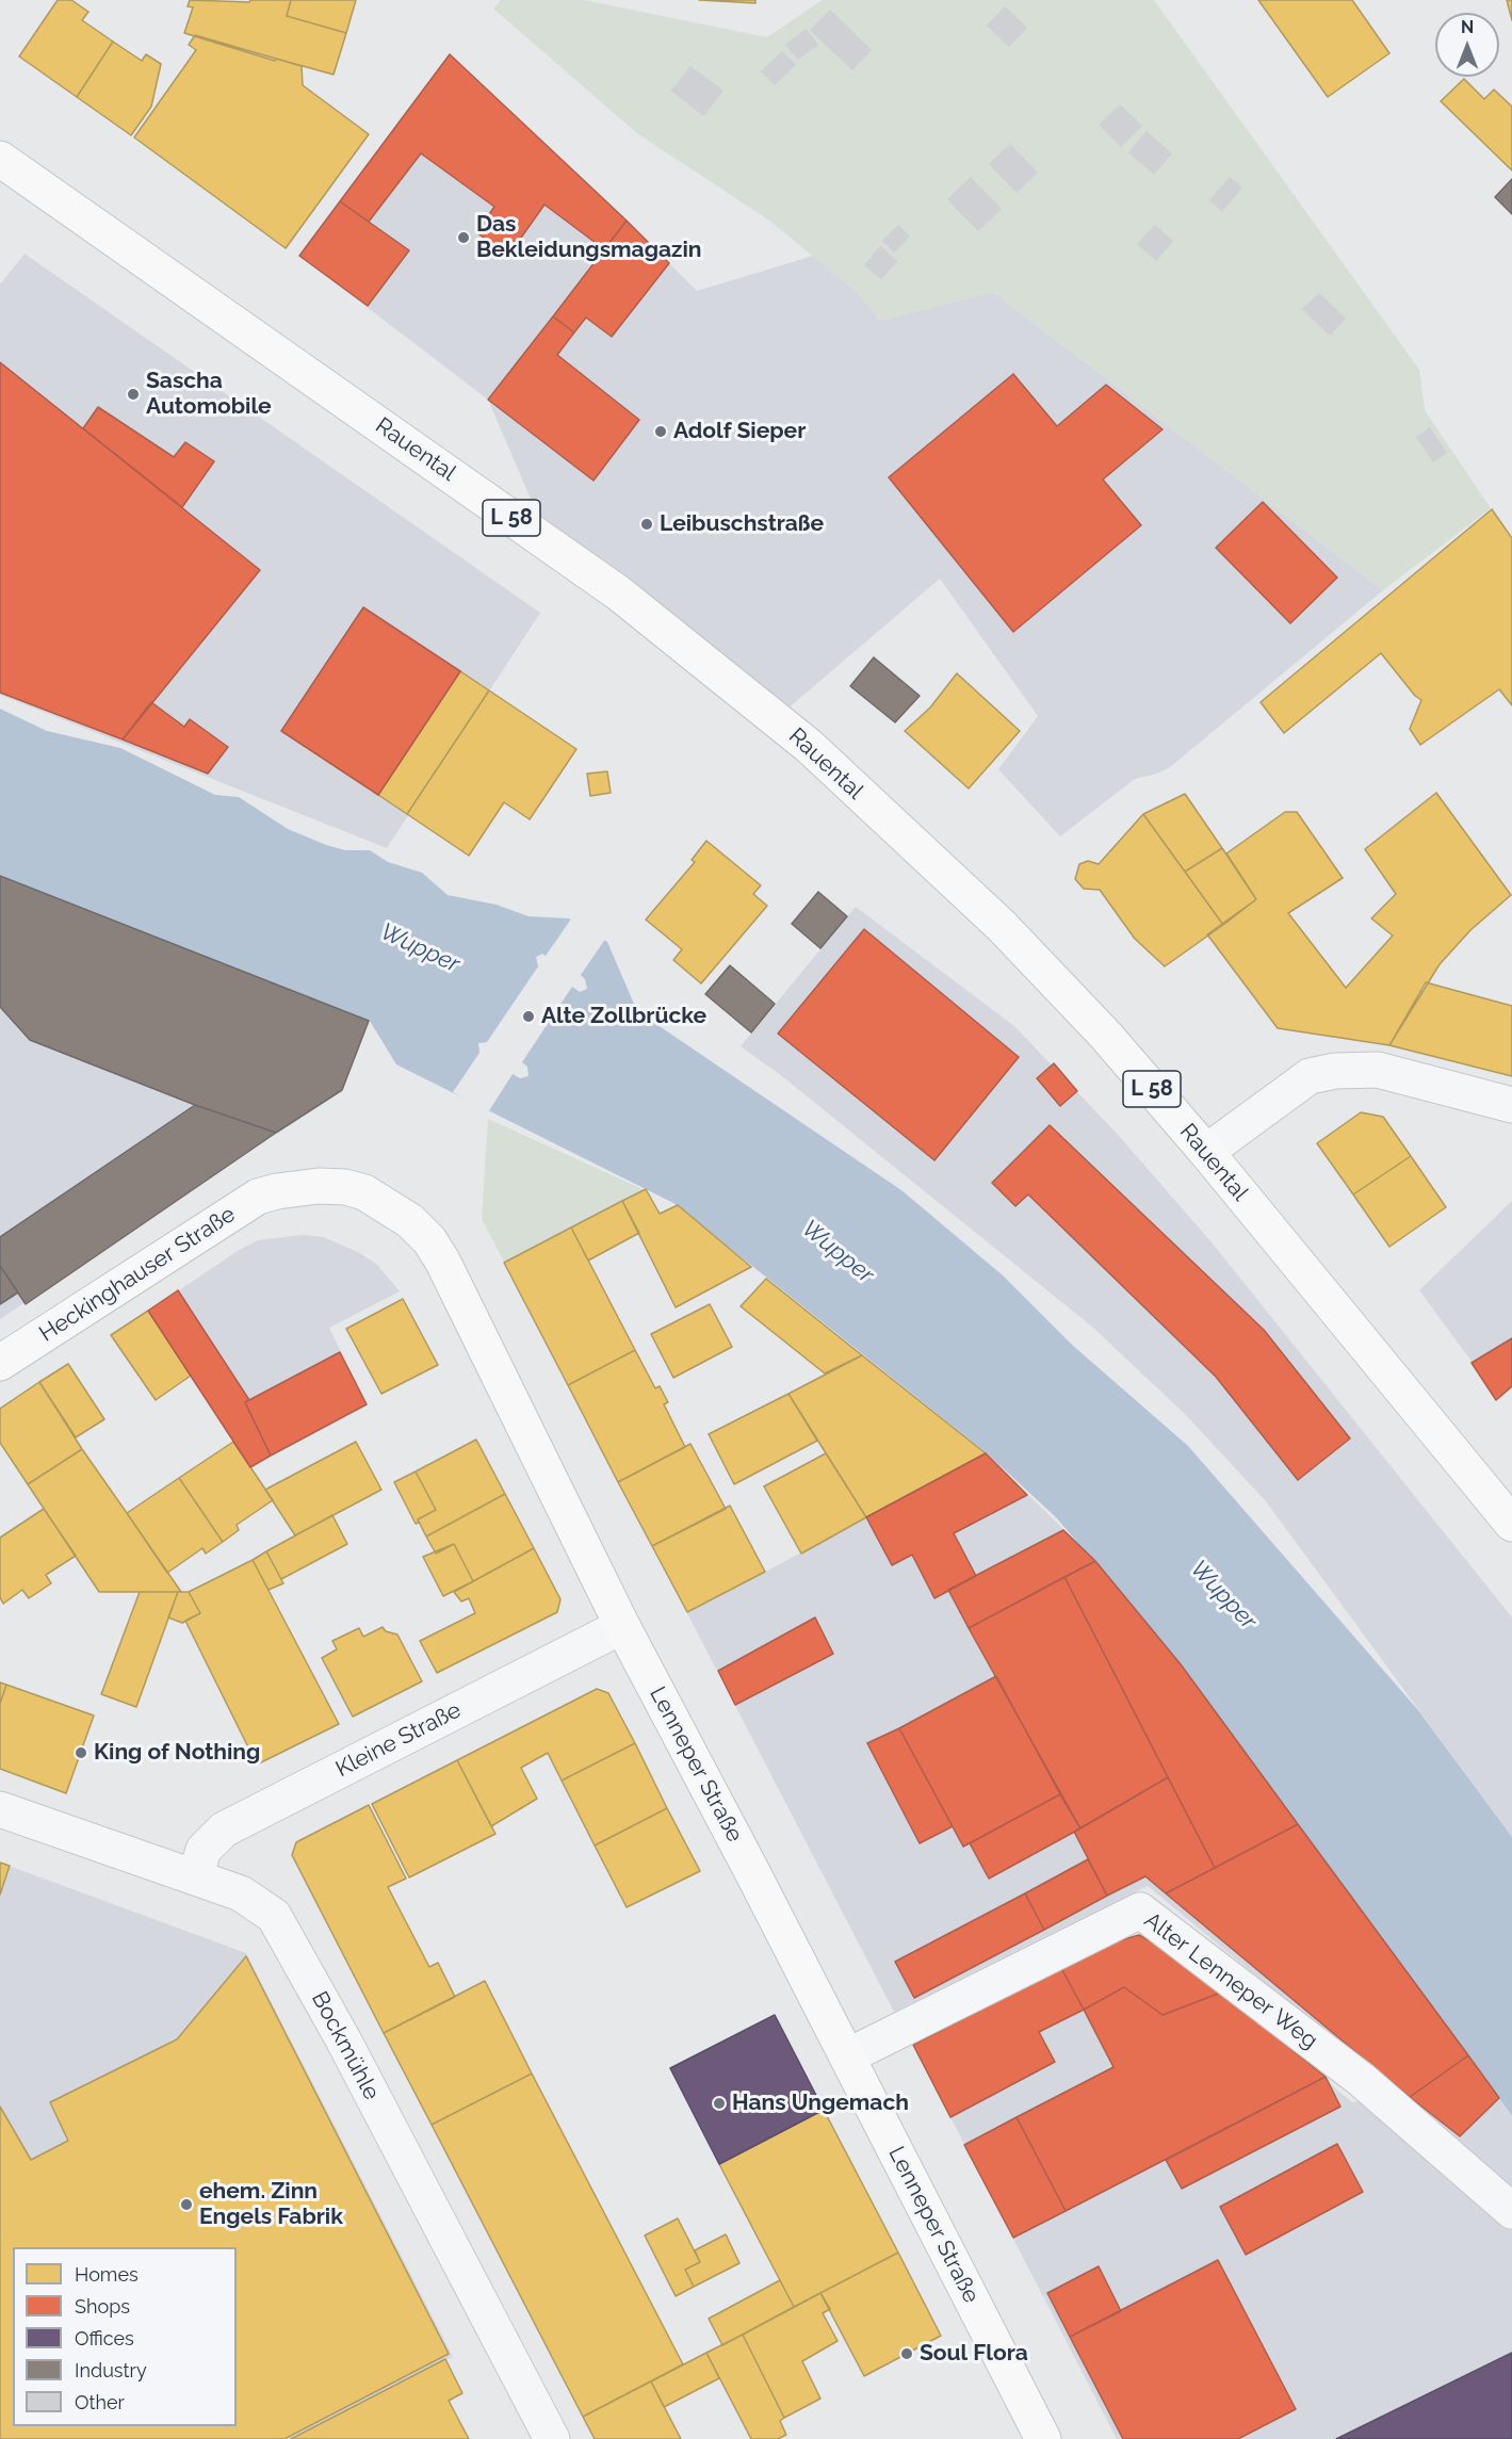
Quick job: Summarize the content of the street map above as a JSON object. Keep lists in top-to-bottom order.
{
  "streets": {
    "main road": [
      "Rauental",
      "L 58",
      "Heckinghauser Straße",
      "Lenneper Straße"
    ],
    "street": ["Kleine Straße", "Alter Lenneper Weg", "Bockmühle"]
  },
  "crossings": [
    ["Heckinghauser Straße", "Lenneper Straße"],
    ["Kleine Straße", "Lenneper Straße"],
    ["Kleine Straße", "Bockmühle"],
    ["Lenneper Straße", "Alter Lenneper Weg"]
  ],
  "water": ["Wupper"],
  "places": [
    "Das Bekleidungsmagazin",
    "Sascha Automobile",
    "Adolf Sieper",
    "Leibuschstraße",
    "Alte Zollbrücke",
    "King of Nothing",
    "Hans Ungemach",
    "ehem. Zinn Engels Fabrik",
    "Soul Flora"
  ],
  "legend": [
    "Homes",
    "Shops",
    "Offices",
    "Industry",
    "Other"
  ],
  "north": "top"
}
